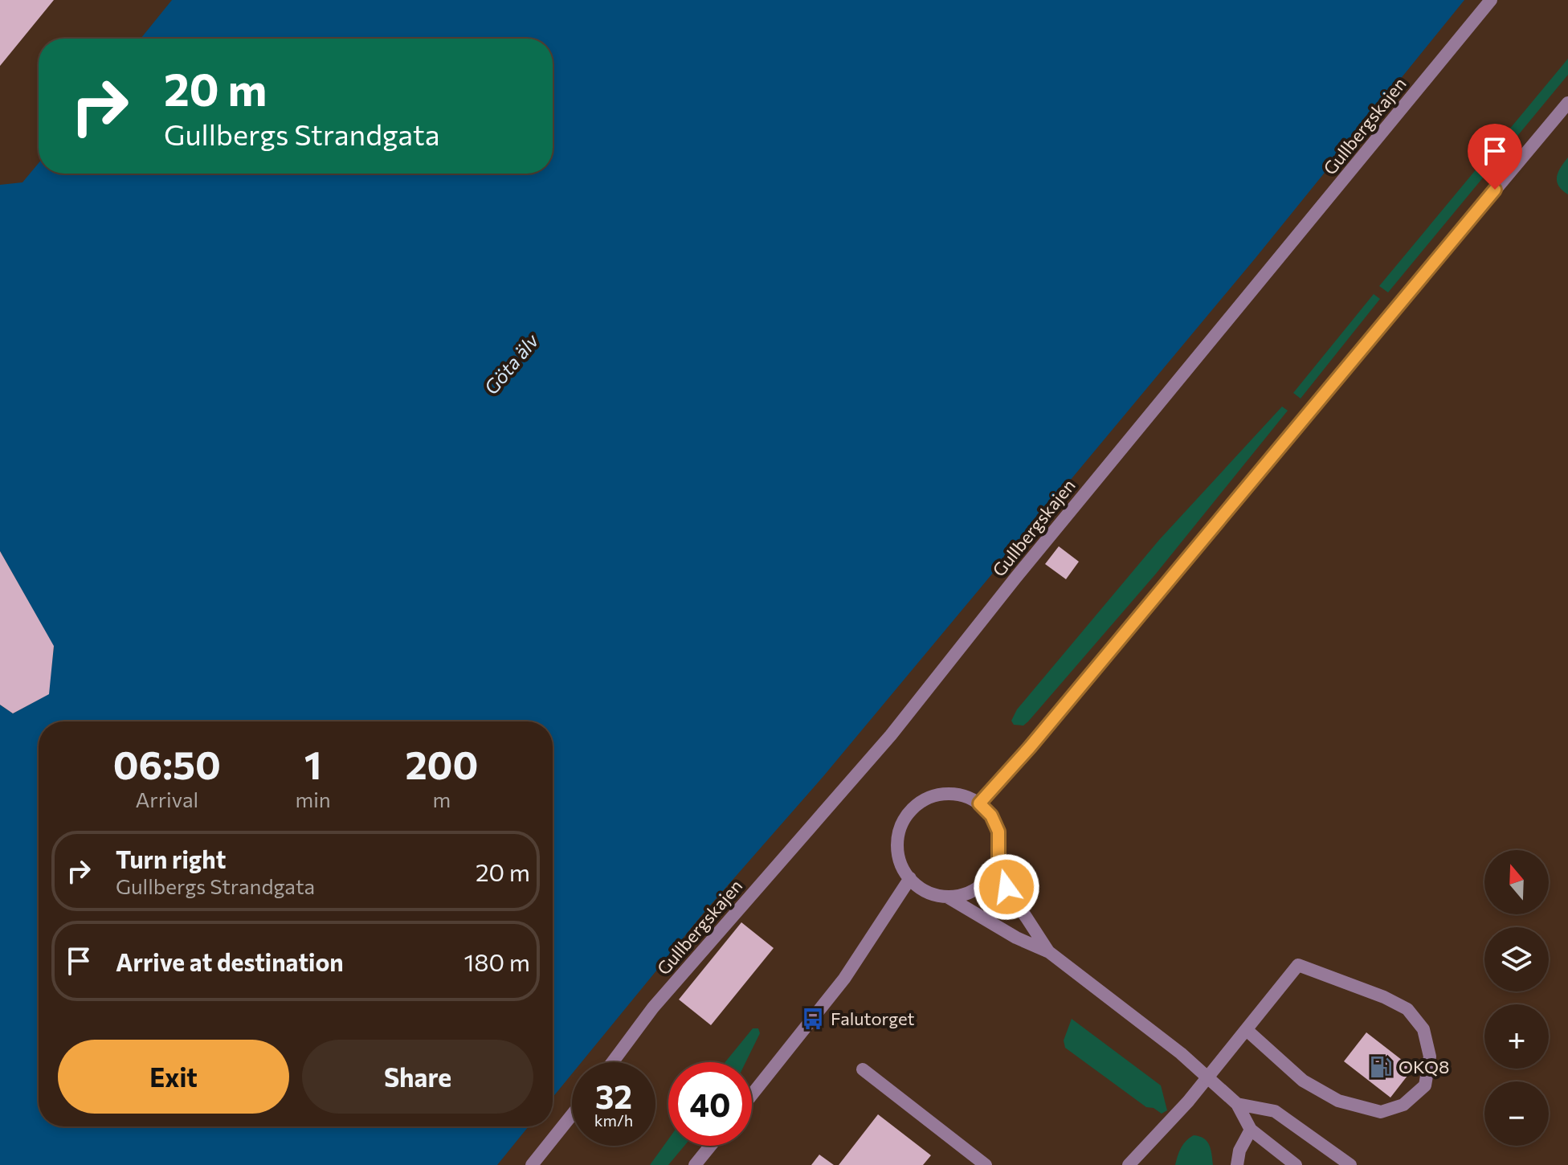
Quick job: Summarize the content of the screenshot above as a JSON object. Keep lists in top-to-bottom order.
{
  "streets": {
    "street": ["Gullbergskajen"]
  },
  "water": ["Göta älv"],
  "places": {
    "bus stop": ["Falutorget"],
    "fuel station": ["OKQ8"]
  },
  "north": "top",
  "page": {
    "turn": ["20 m", "Gullbergs Strandgata"],
    "eta": [
      "06:50",
      "Arrival",
      "1",
      "min",
      "200",
      "m"
    ],
    "list": [
      {
        "name": "Turn right",
        "note": "Gullbergs Strandgata",
        "value": "20 m"
      },
      {
        "name": "Arrive at destination",
        "value": "180 m"
      }
    ],
    "map_buttons": ["+", "−"],
    "buttons": ["Exit", "Share"],
    "speed": "32 km/h",
    "limit": "40"
  }
}
